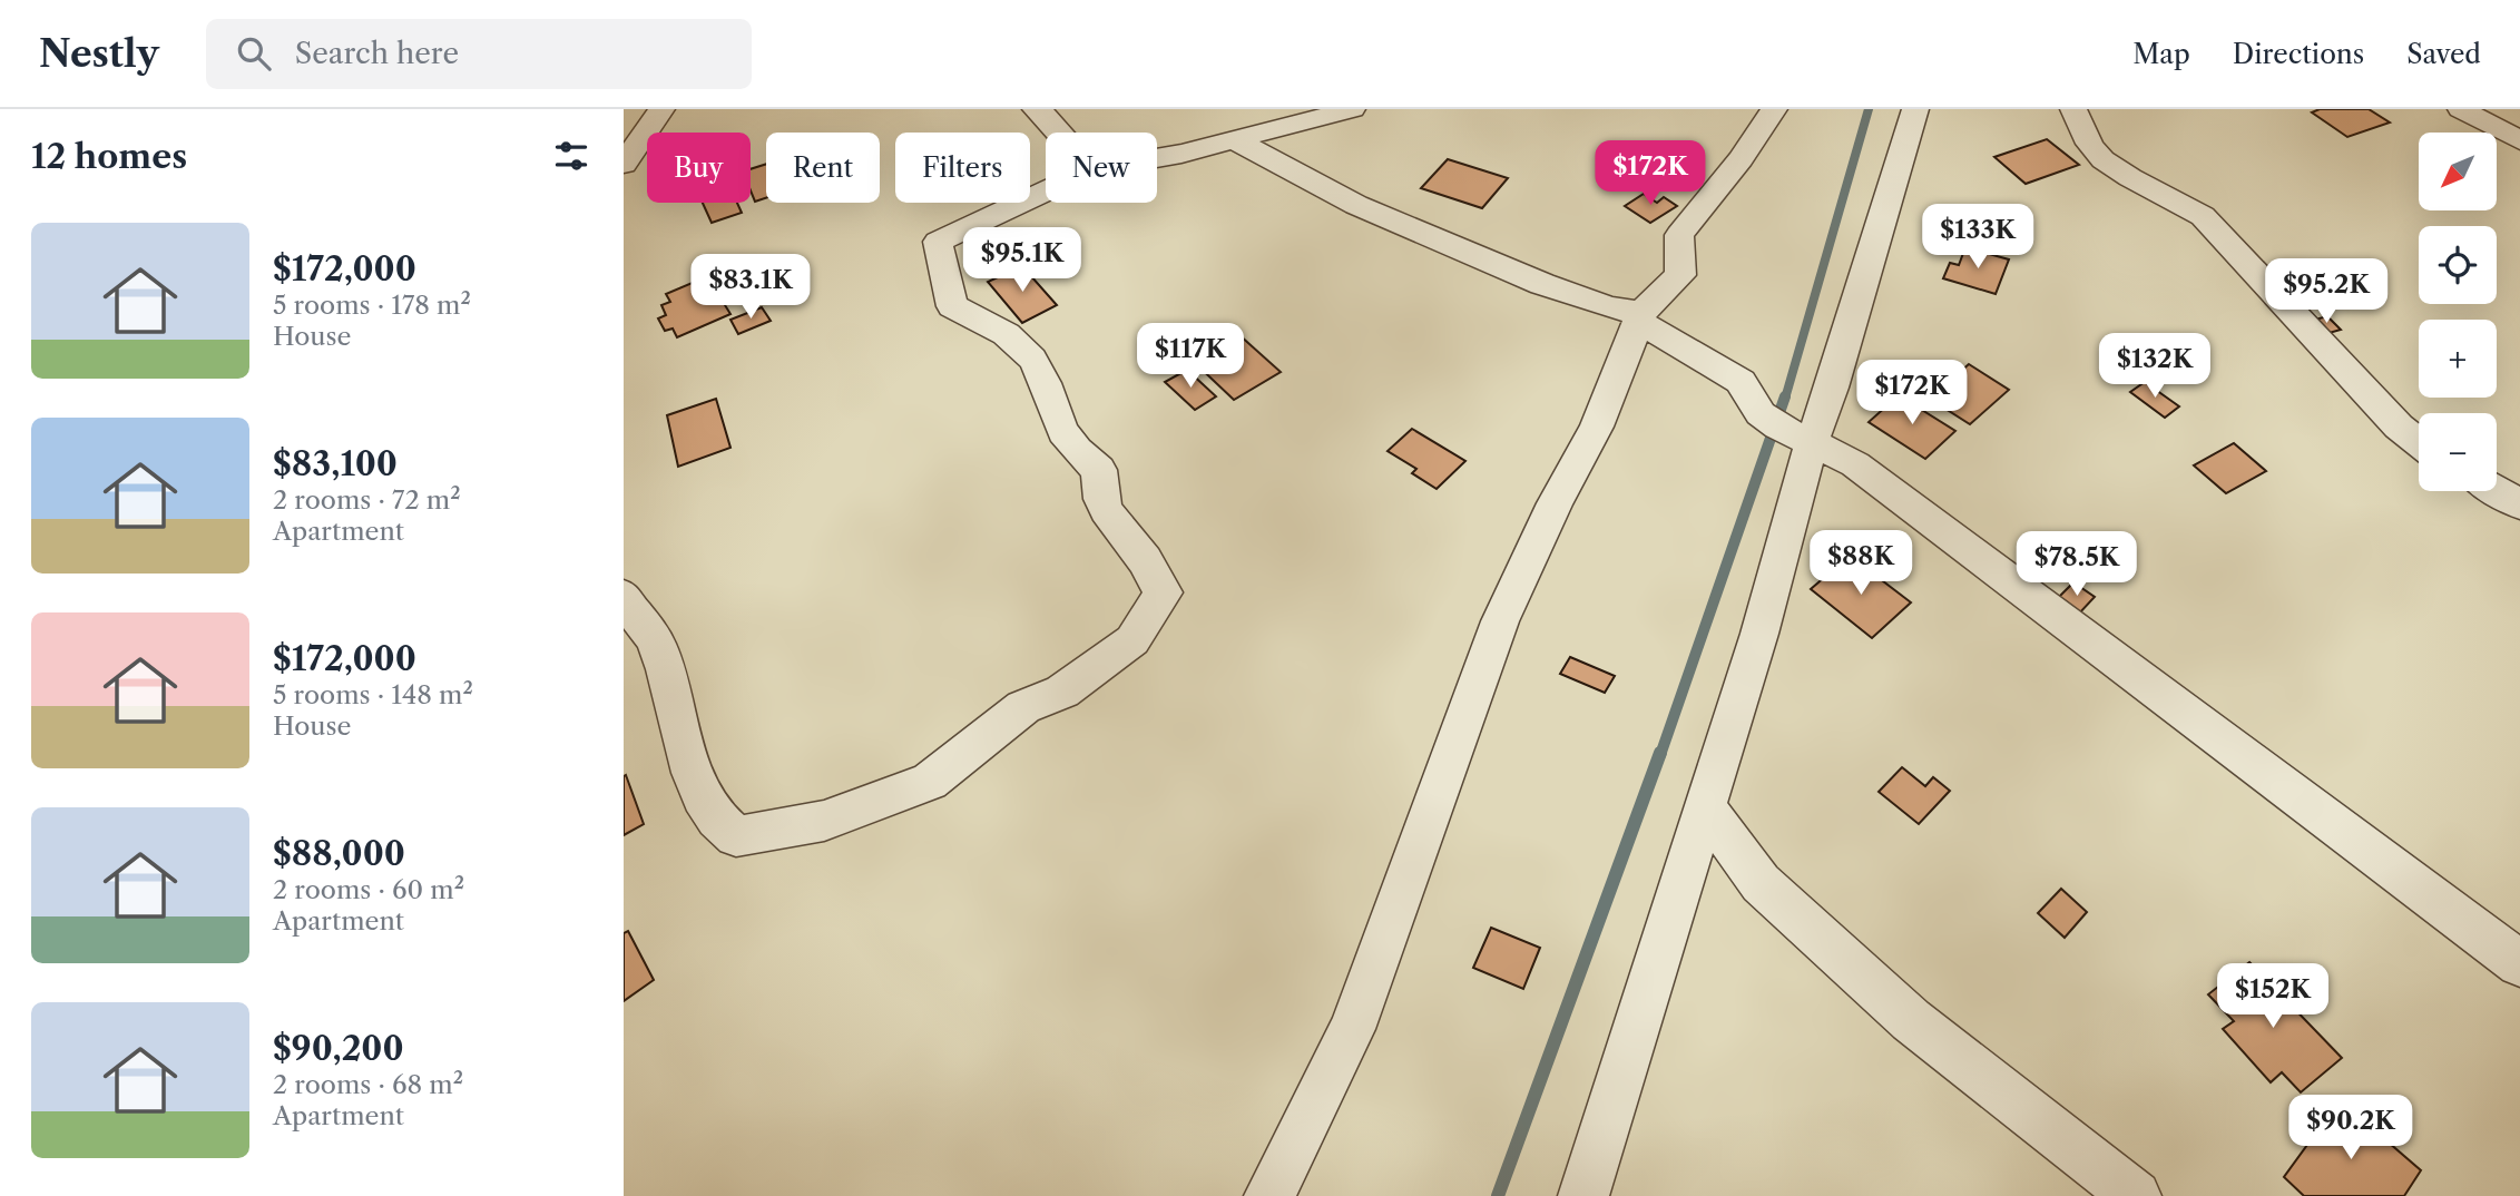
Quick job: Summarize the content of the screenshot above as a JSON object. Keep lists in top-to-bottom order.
{
  "north": "bottom left",
  "page": {
    "header": "Nestly",
    "search": "Search here",
    "nav": ["Map", "Directions", "Saved"],
    "heading": "12 homes",
    "map_buttons": ["+", "−"],
    "chip": [
      "Buy",
      "Rent",
      "Filters",
      "New"
    ],
    "price": [
      "$172K",
      "$133K",
      "$95.1K",
      "$83.1K",
      "$95.2K",
      "$117K",
      "$132K",
      "$172K",
      "$88K",
      "$78.5K",
      "$152K",
      "$90.2K"
    ],
    "list": [
      {
        "name": "$172,000",
        "note": "5 rooms · 178 m² · House"
      },
      {
        "name": "$83,100",
        "note": "2 rooms · 72 m² · Apartment"
      },
      {
        "name": "$172,000",
        "note": "5 rooms · 148 m² · House"
      },
      {
        "name": "$88,000",
        "note": "2 rooms · 60 m² · Apartment"
      },
      {
        "name": "$90,200",
        "note": "2 rooms · 68 m² · Apartment"
      }
    ]
  }
}
